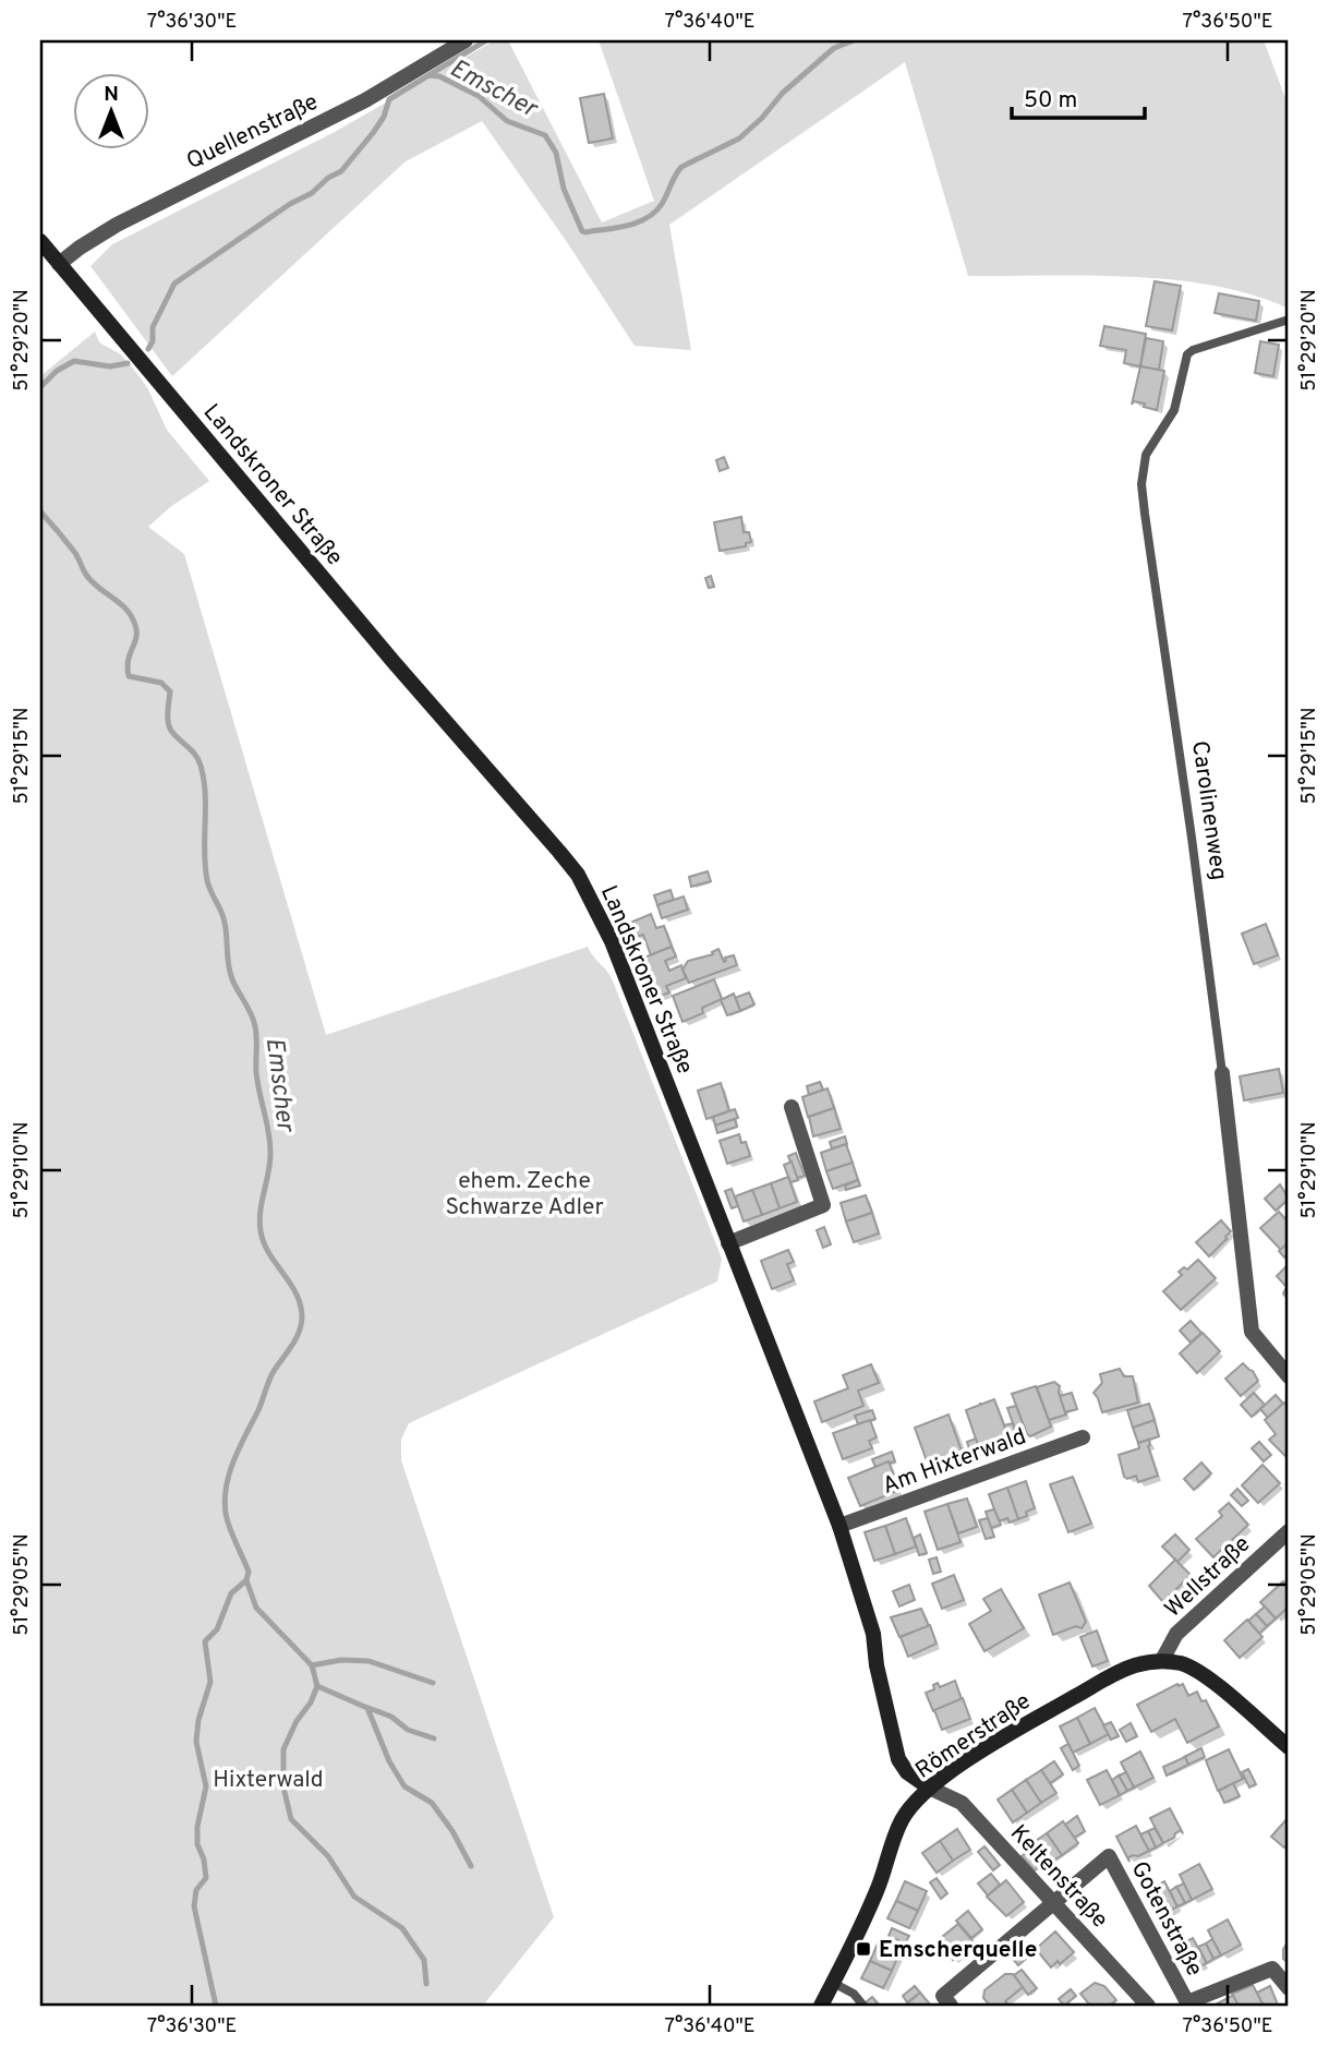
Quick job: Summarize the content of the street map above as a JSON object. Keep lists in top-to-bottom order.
{
  "streets": {
    "street": [
      "Quellenstraße",
      "Landskroner Straße",
      "Carolinenweg",
      "Am Hixterwald",
      "Wellstraße",
      "Römerstraße",
      "Keltenstraße",
      "Gotenstraße"
    ]
  },
  "crossings": [
    ["Quellenstraße", "Landskroner Straße"],
    ["Landskroner Straße", "Am Hixterwald"],
    ["Landskroner Straße", "Römerstraße"],
    ["Landskroner Straße", "Keltenstraße"],
    ["Wellstraße", "Römerstraße"],
    ["Römerstraße", "Keltenstraße"],
    ["Keltenstraße", "Gotenstraße"]
  ],
  "water": ["Emscher"],
  "parks": ["ehem. Zeche Schwarze Adler", "Hixterwald"],
  "places": {
    "transit": ["Emscherquelle"]
  },
  "scale_bar": "50 m",
  "north": "top",
  "coordinates": [
    "7°36'30\"E",
    "7°36'40\"E",
    "7°36'50\"E",
    "51°29'20\"N",
    "51°29'15\"N",
    "51°29'10\"N",
    "51°29'05\"N"
  ]
}
